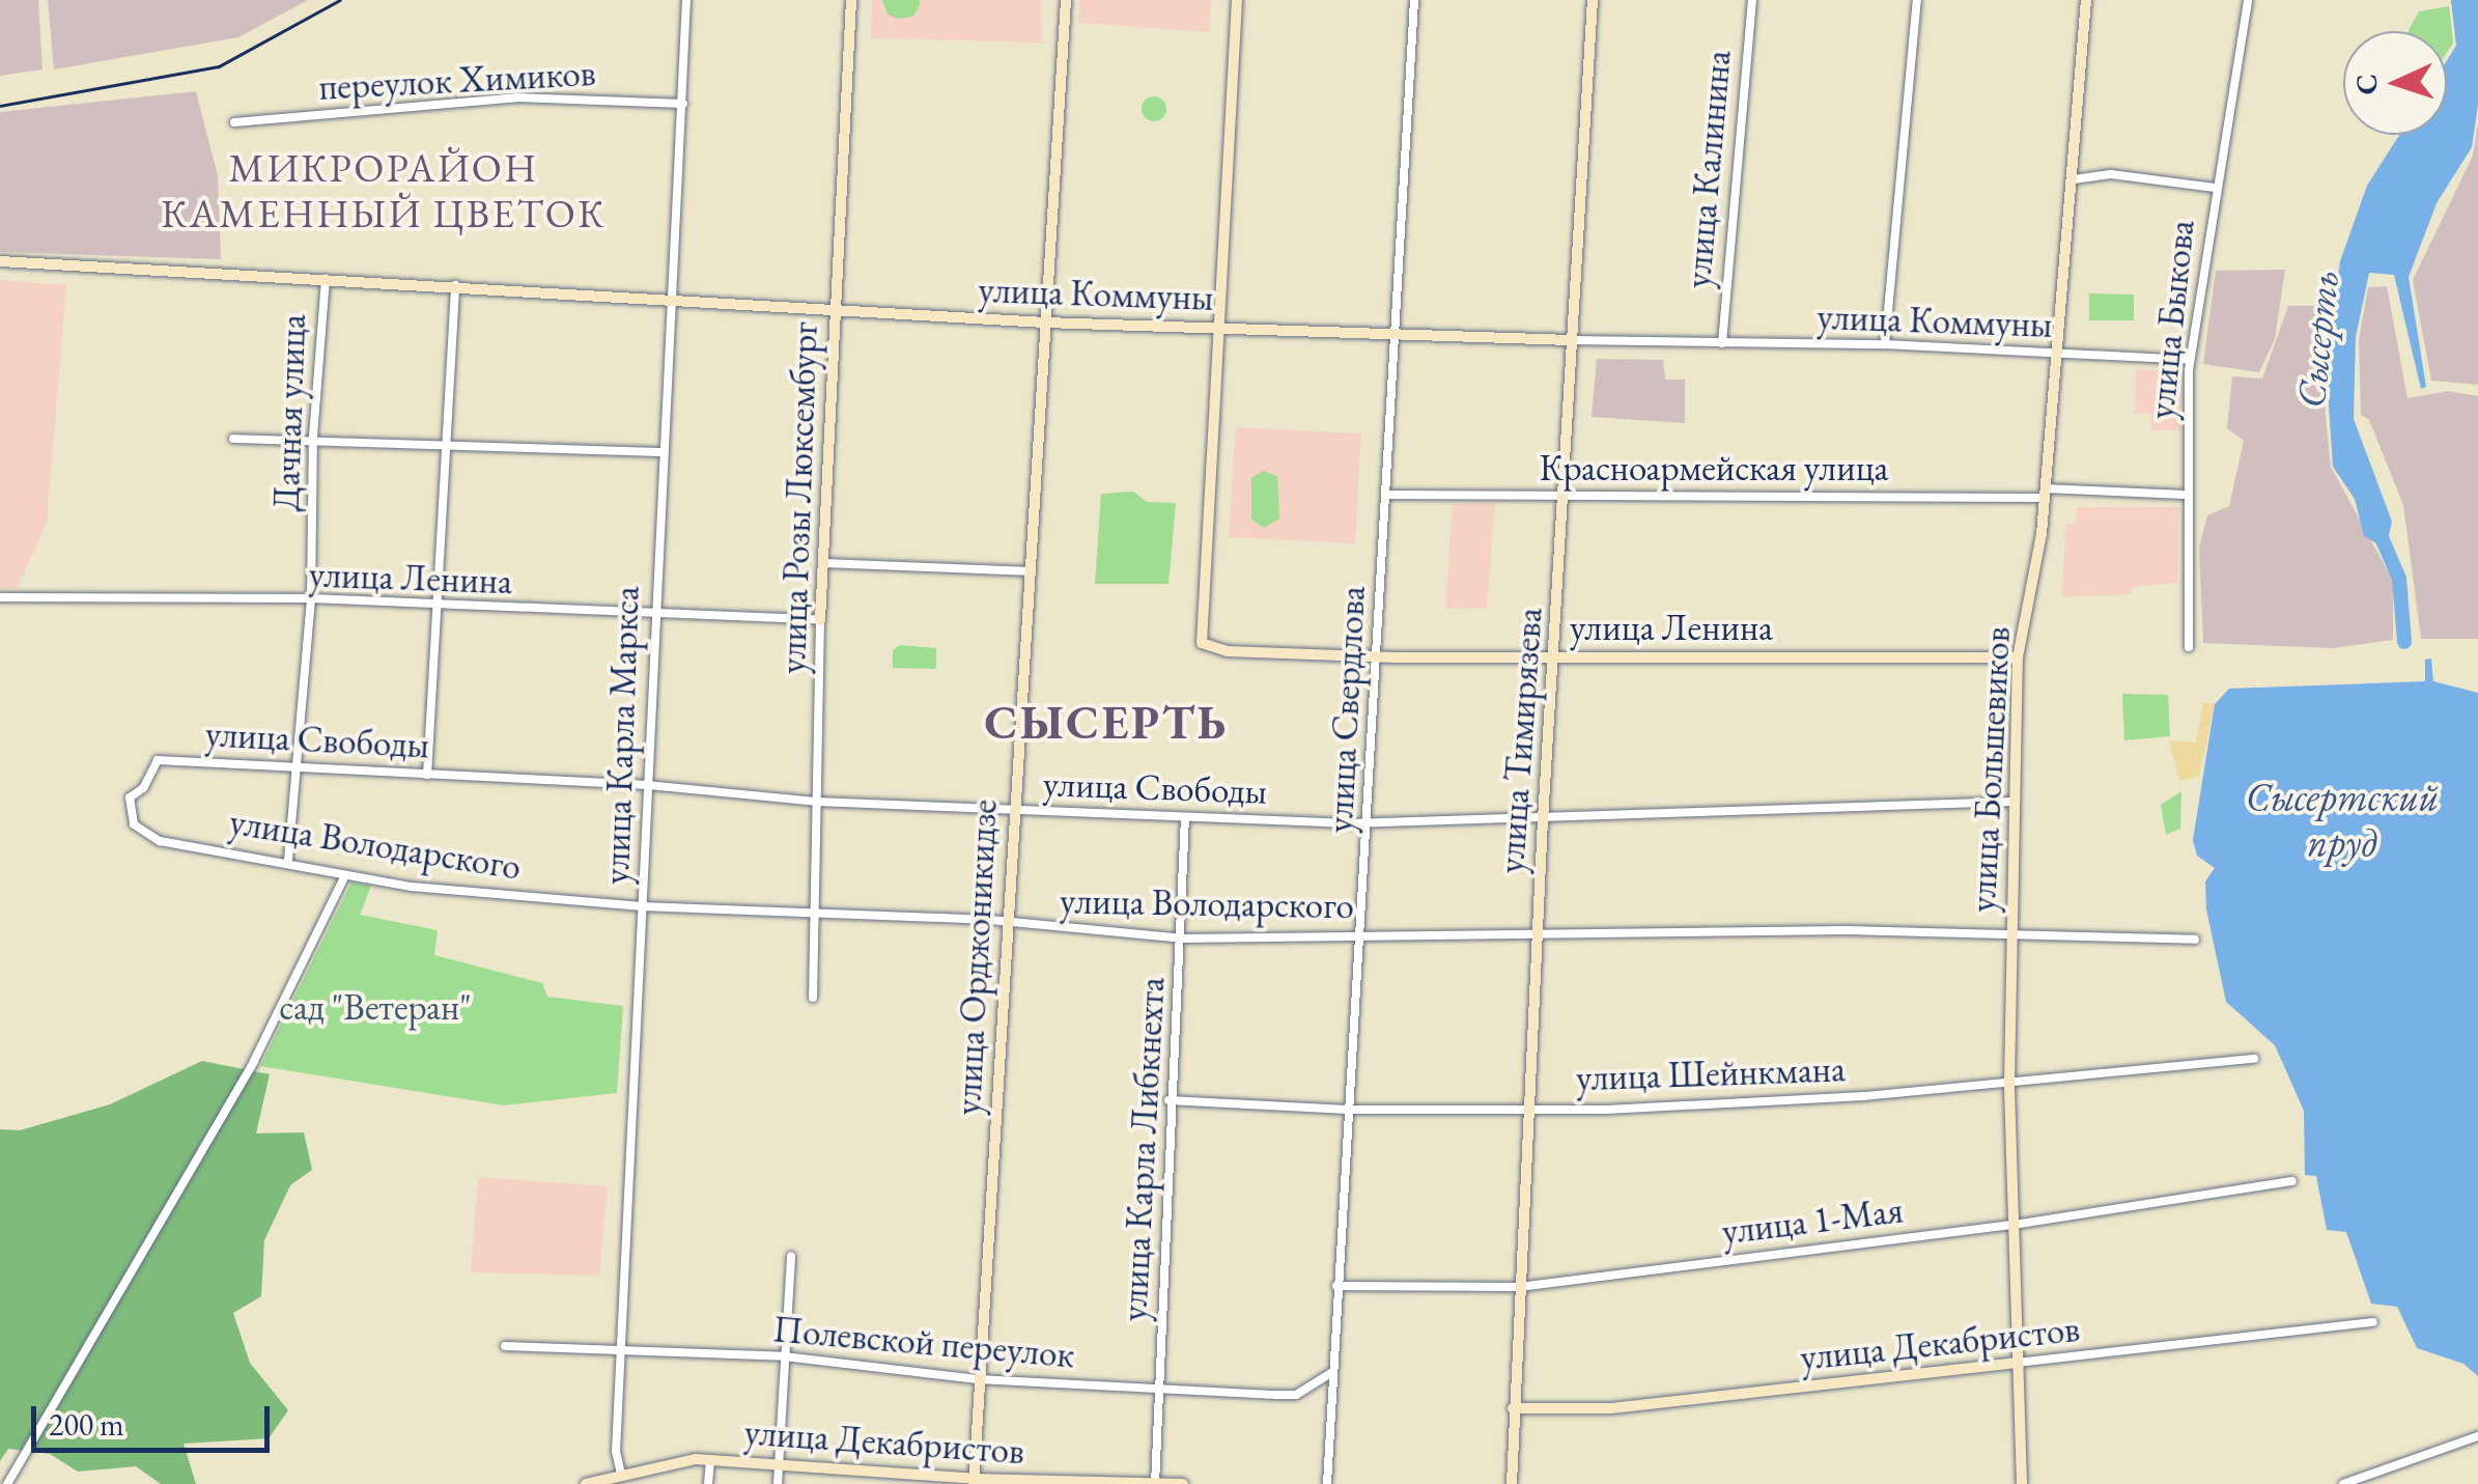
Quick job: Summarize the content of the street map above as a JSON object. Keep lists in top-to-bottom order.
{
  "streets": {
    "street": [
      "переулок Химиков",
      "улица Калинина",
      "улица Коммуны",
      "улица Быкова",
      "Дачная улица",
      "Красноармейская улица",
      "улица Розы Люксембург",
      "улица Ленина",
      "улица Свердлова",
      "улица Карла Маркса",
      "улица Свободы",
      "улица Тимирязева",
      "улица Большевиков",
      "улица Володарского",
      "улица Орджоникидзе",
      "улица Шейнкмана",
      "улица Карла Либкнехта",
      "улица 1-Мая",
      "Полевской переулок",
      "улица Декабристов"
    ]
  },
  "crossings": [
    ["переулок Химиков", "улица Карла Маркса"],
    ["улица Калинина", "улица Коммуны"],
    ["улица Коммуны", "улица Быкова"],
    ["улица Коммуны", "Дачная улица"],
    ["улица Коммуны", "улица Розы Люксембург"],
    ["улица Коммуны", "улица Ленина"],
    ["улица Коммуны", "улица Свердлова"],
    ["улица Коммуны", "улица Карла Маркса"],
    ["улица Коммуны", "улица Тимирязева"],
    ["улица Коммуны", "улица Большевиков"],
    ["улица Коммуны", "улица Орджоникидзе"],
    ["улица Быкова", "Красноармейская улица"],
    ["Дачная улица", "улица Ленина"],
    ["Дачная улица", "улица Свободы"],
    ["Дачная улица", "улица Володарского"],
    ["Красноармейская улица", "улица Свердлова"],
    ["Красноармейская улица", "улица Тимирязева"],
    ["Красноармейская улица", "улица Большевиков"],
    ["улица Розы Люксембург", "улица Ленина"],
    ["улица Розы Люксембург", "улица Свободы"],
    ["улица Розы Люксембург", "улица Володарского"],
    ["улица Ленина", "улица Свердлова"],
    ["улица Ленина", "улица Карла Маркса"],
    ["улица Ленина", "улица Тимирязева"],
    ["улица Ленина", "улица Большевиков"],
    ["улица Свердлова", "улица Свободы"],
    ["улица Свердлова", "улица Володарского"],
    ["улица Свердлова", "улица Шейнкмана"],
    ["улица Свердлова", "улица 1-Мая"],
    ["улица Свердлова", "Полевской переулок"],
    ["улица Карла Маркса", "улица Свободы"],
    ["улица Карла Маркса", "улица Володарского"],
    ["улица Карла Маркса", "Полевской переулок"],
    ["улица Карла Маркса", "улица Декабристов"],
    ["улица Свободы", "улица Тимирязева"],
    ["улица Свободы", "улица Большевиков"],
    ["улица Свободы", "улица Володарского"],
    ["улица Свободы", "улица Орджоникидзе"],
    ["улица Свободы", "улица Карла Либкнехта"],
    ["улица Тимирязева", "улица Володарского"],
    ["улица Тимирязева", "улица Шейнкмана"],
    ["улица Тимирязева", "улица 1-Мая"],
    ["улица Тимирязева", "улица Декабристов"],
    ["улица Большевиков", "улица Володарского"],
    ["улица Большевиков", "улица Шейнкмана"],
    ["улица Большевиков", "улица 1-Мая"],
    ["улица Большевиков", "улица Декабристов"],
    ["улица Володарского", "улица Орджоникидзе"],
    ["улица Володарского", "улица Карла Либкнехта"],
    ["улица Орджоникидзе", "Полевской переулок"],
    ["улица Орджоникидзе", "улица Декабристов"],
    ["улица Шейнкмана", "улица Карла Либкнехта"],
    ["улица Карла Либкнехта", "Полевской переулок"],
    ["улица Карла Либкнехта", "улица Декабристов"]
  ],
  "districts": ["МИКРОРАЙОН КАМЕННЫЙ ЦВЕТОК", "СЫСЕРТЬ"],
  "water": ["Сысерть", "Сысертский пруд"],
  "parks": ["сад \"Ветеран\""],
  "scale_bar": "200 m",
  "north": "left"
}
